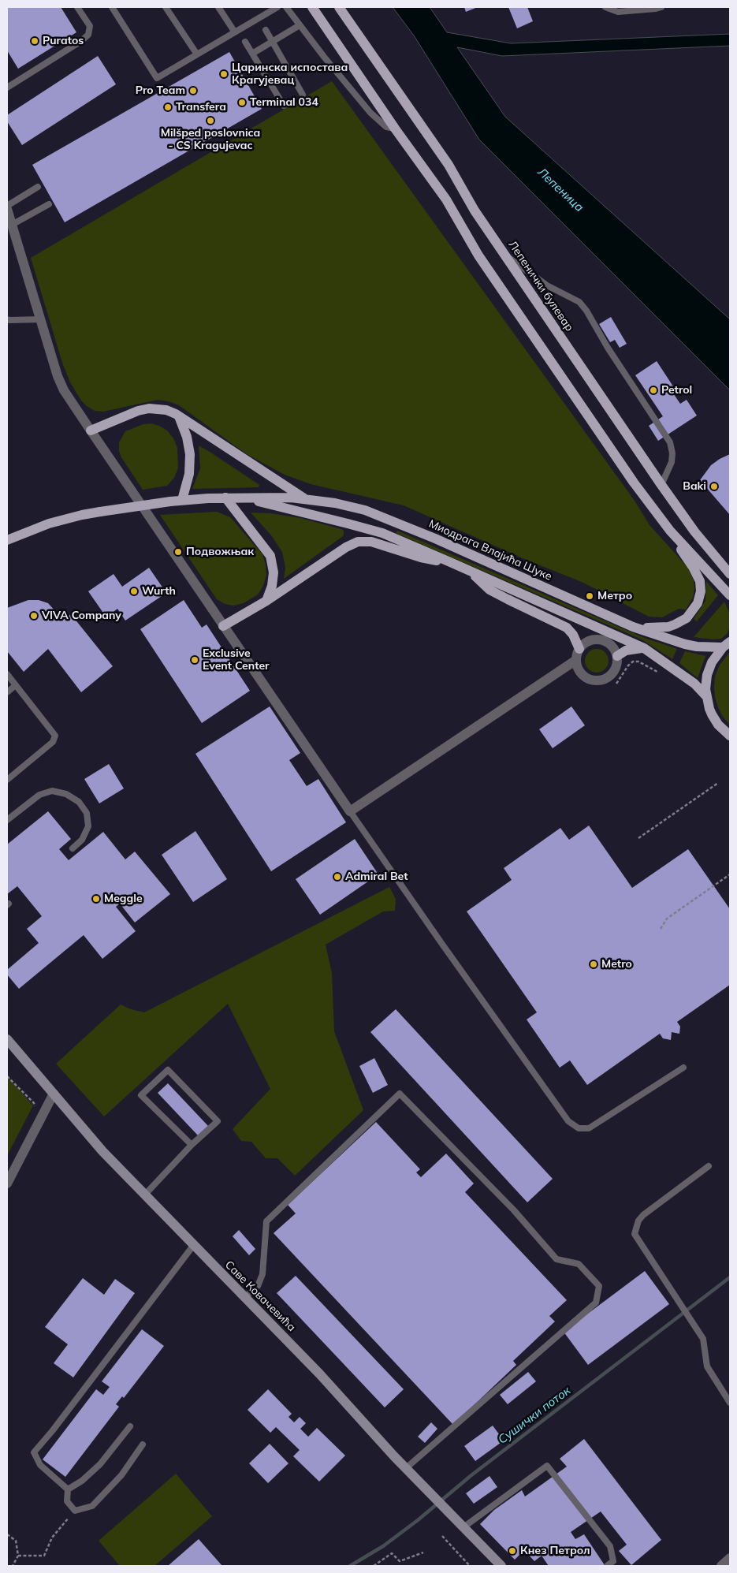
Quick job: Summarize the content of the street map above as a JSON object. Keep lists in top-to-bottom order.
{
  "streets": {
    "main road": ["Лепенички булевар", "Миодрага Влајића Шуке"],
    "street": ["Саве Ковачевића"]
  },
  "water": ["Лепеница", "Сушички поток"],
  "places": [
    "Puratos",
    "Царинска испостава Крагујевац",
    "Pro Team",
    "Terminal 034",
    "Transfera",
    "Milšped poslovnica - CS Kragujevac",
    "Petrol",
    "Baki",
    "Подвожњак",
    "Wurth",
    "Метро",
    "VIVA Company",
    "Exclusive Event Center",
    "Admiral Bet",
    "Meggle",
    "Metro",
    "Кнез Петрол"
  ]
}
